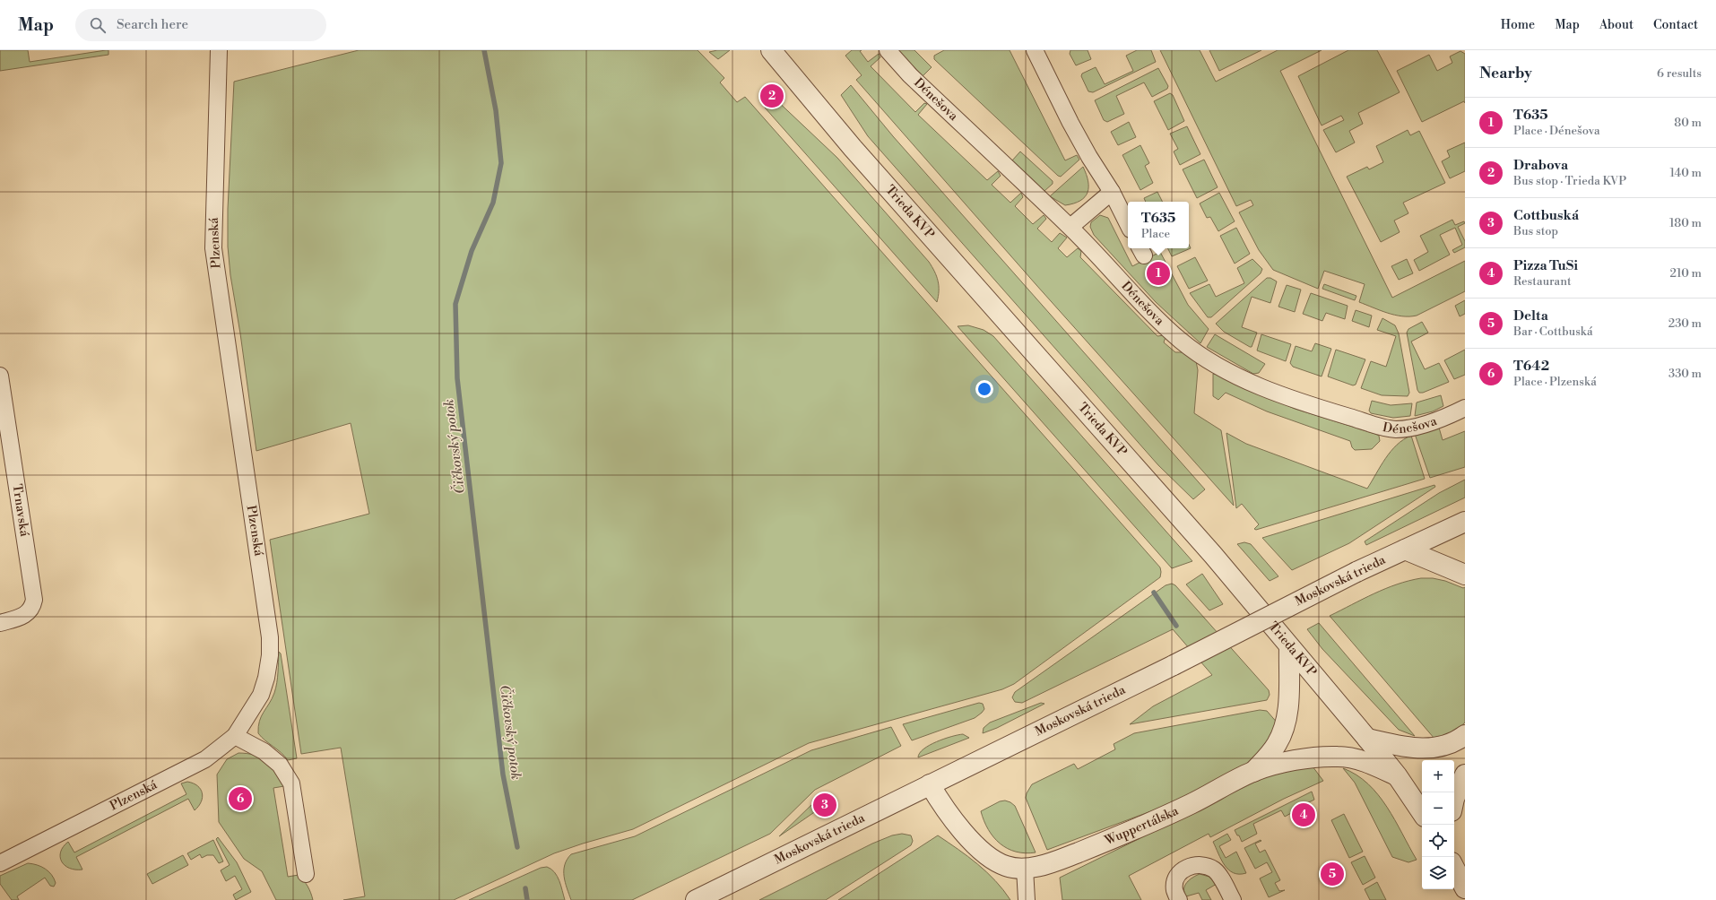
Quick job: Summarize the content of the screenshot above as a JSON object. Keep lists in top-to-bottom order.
{
  "streets": {
    "street": [
      "Dénešova",
      "Trieda KVP",
      "Plzenská",
      "Trnavská",
      "Moskovská trieda",
      "Wuppertálska"
    ]
  },
  "crossings": [
    ["Moskovská trieda", "Wuppertálska"]
  ],
  "water": ["Čičkovský potok"],
  "page": {
    "header": "Map",
    "search": "Search here",
    "nav": [
      "Home",
      "Map",
      "About",
      "Contact"
    ],
    "heading": ["Nearby", "6 results"],
    "pins": [
      "2",
      "1",
      "6",
      "3",
      "4",
      "5"
    ],
    "list": [
      {
        "mark": "1",
        "name": "T635",
        "note": "Place · Dénešova",
        "value": "80 m"
      },
      {
        "mark": "2",
        "name": "Drabova",
        "note": "Bus stop · Trieda KVP",
        "value": "140 m"
      },
      {
        "mark": "3",
        "name": "Cottbuská",
        "note": "Bus stop",
        "value": "180 m"
      },
      {
        "mark": "4",
        "name": "Pizza TuSi",
        "note": "Restaurant",
        "value": "210 m"
      },
      {
        "mark": "5",
        "name": "Delta",
        "note": "Bar · Cottbuská",
        "value": "230 m"
      },
      {
        "mark": "6",
        "name": "T642",
        "note": "Place · Plzenská",
        "value": "330 m"
      }
    ],
    "popup": ["T635", "Place"],
    "map_buttons": ["+", "−"]
  }
}
